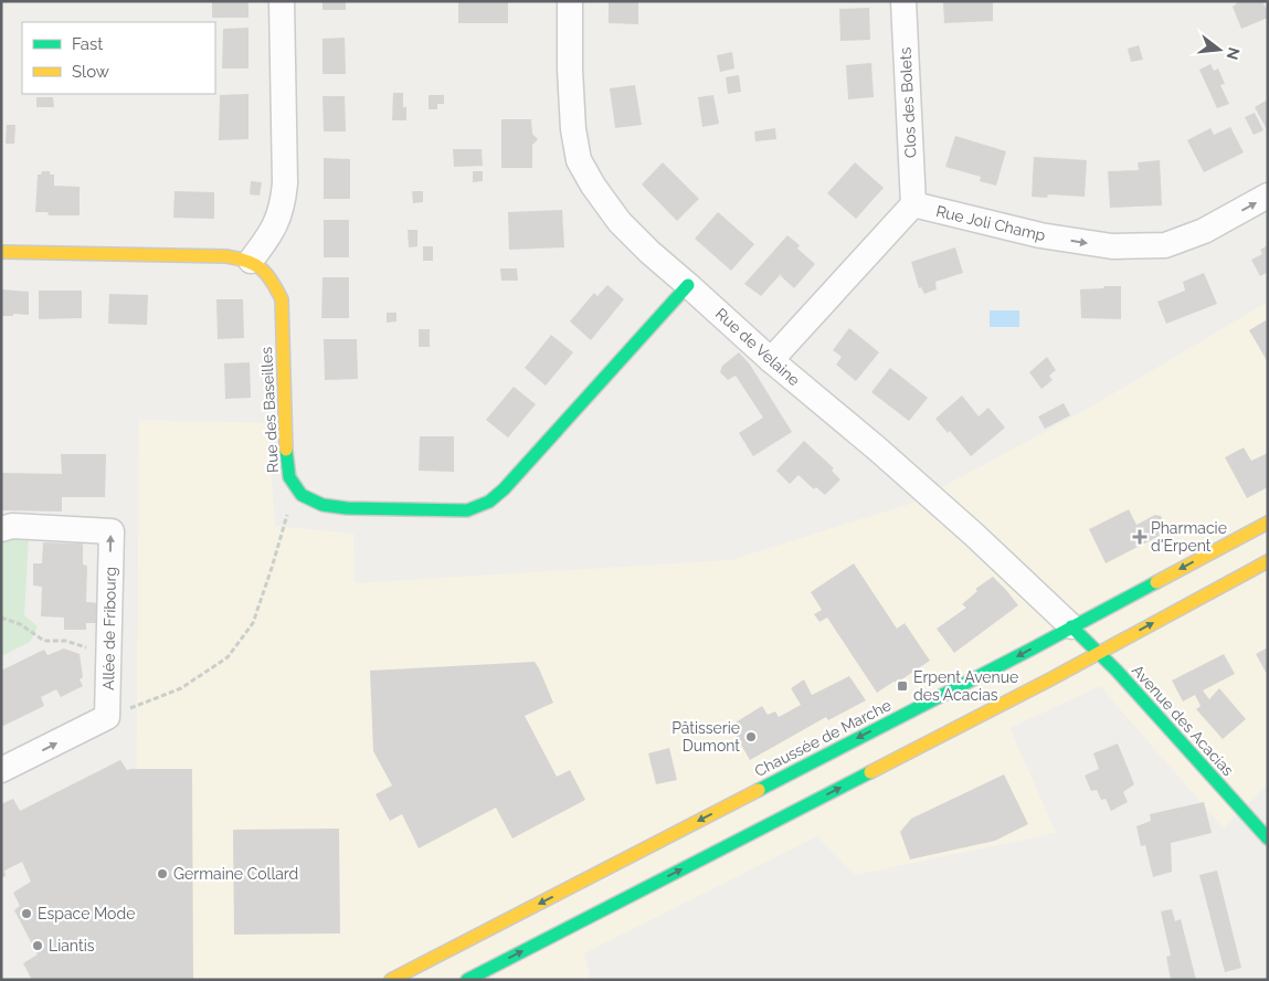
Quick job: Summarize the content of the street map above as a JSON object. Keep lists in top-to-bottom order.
{
  "streets": {
    "main road": ["Rue des Baseilles", "Avenue des Acacias", "Chaussée de Marche"],
    "street": [
      "Clos des Bolets",
      "Rue Joli Champ",
      "Rue de Velaine",
      "Allée de Fribourg"
    ]
  },
  "crossings": [
    ["Clos des Bolets", "Rue Joli Champ"],
    ["Rue de Velaine", "Rue des Baseilles"],
    ["Rue de Velaine", "Avenue des Acacias"],
    ["Rue de Velaine", "Chaussée de Marche"],
    ["Avenue des Acacias", "Chaussée de Marche"]
  ],
  "one_way": ["Rue Joli Champ"],
  "places": {
    "health": ["Pharmacie d'Erpent"],
    "transit": ["Erpent Avenue des Acacias"],
    "other": [
      "Pâtisserie Dumont",
      "Germaine Collard",
      "Espace Mode",
      "Liantis"
    ]
  },
  "legend": ["Fast", "Slow"],
  "north": "right"
}
